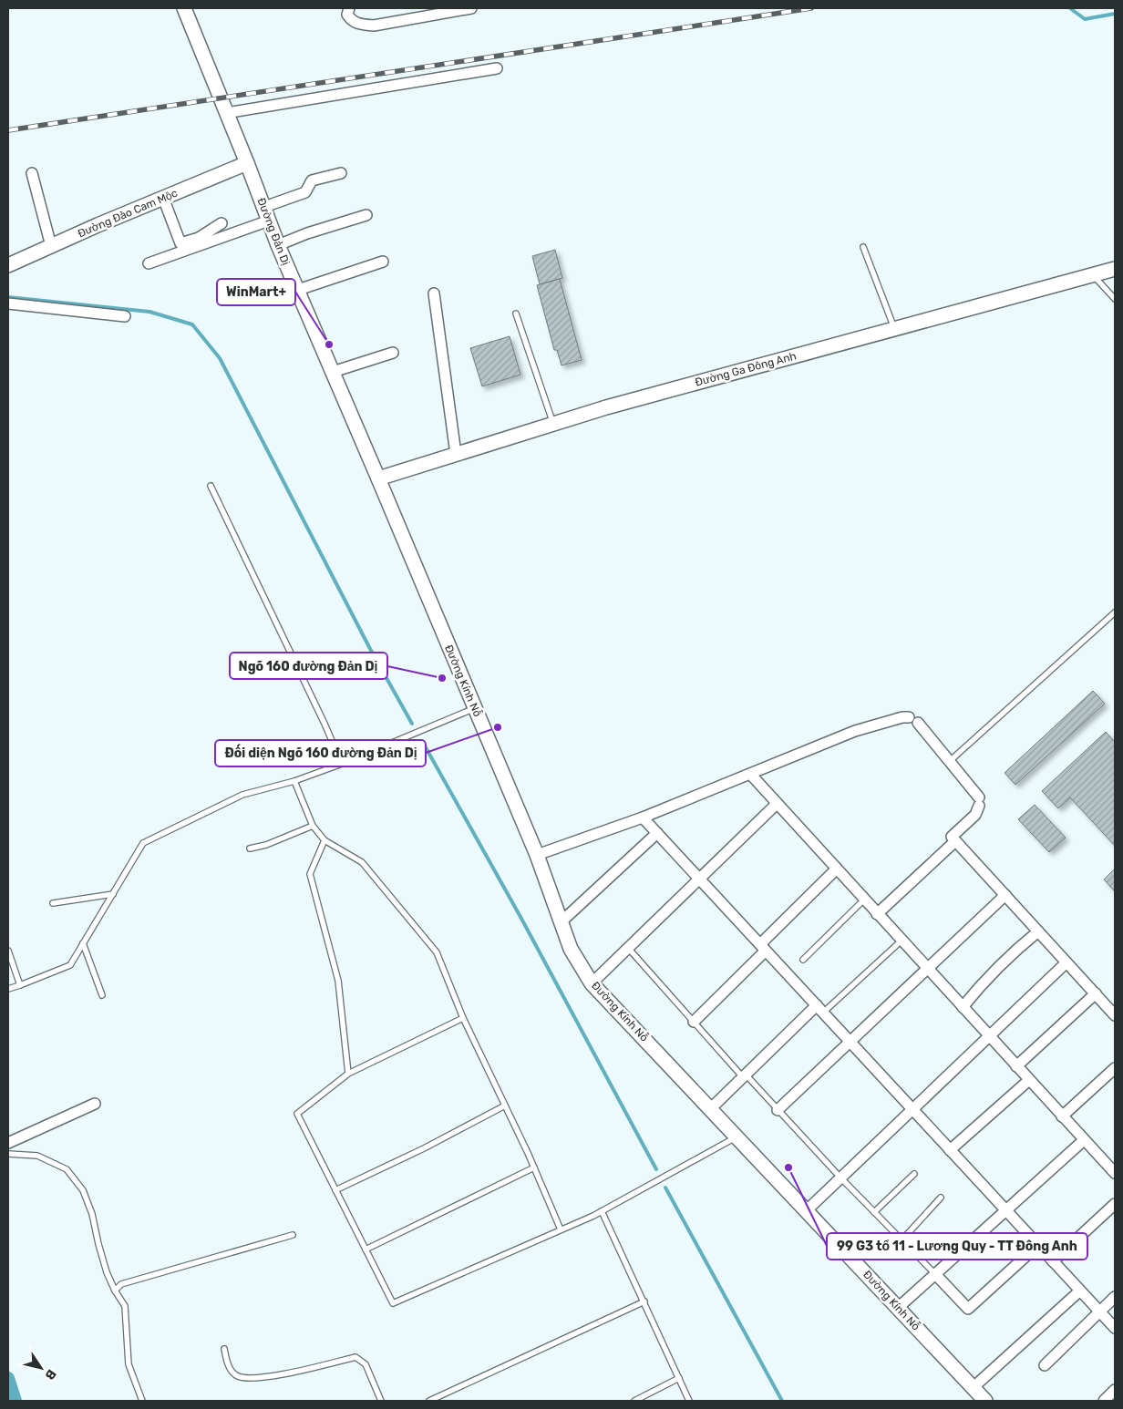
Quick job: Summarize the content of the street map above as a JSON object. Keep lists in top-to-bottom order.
{
  "streets": {
    "street": [
      "Đường Đào Cam Mộc",
      "Đường Đản Dị",
      "Đường Ga Đông Anh",
      "Đường Kính Nỗ"
    ]
  },
  "crossings": [
    ["Đường Đào Cam Mộc", "Đường Đản Dị"],
    ["Đường Đản Dị", "Đường Ga Đông Anh"],
    ["Đường Đản Dị", "Đường Kính Nỗ"],
    ["Đường Ga Đông Anh", "Đường Kính Nỗ"]
  ],
  "places": [
    "WinMart+",
    "Ngõ 160 đường Đản Dị",
    "Đối diện Ngõ 160 đường Đản Dị",
    "99 G3 tổ 11 - Lương Quy - TT Đông Anh"
  ],
  "north": "bottom right"
}
